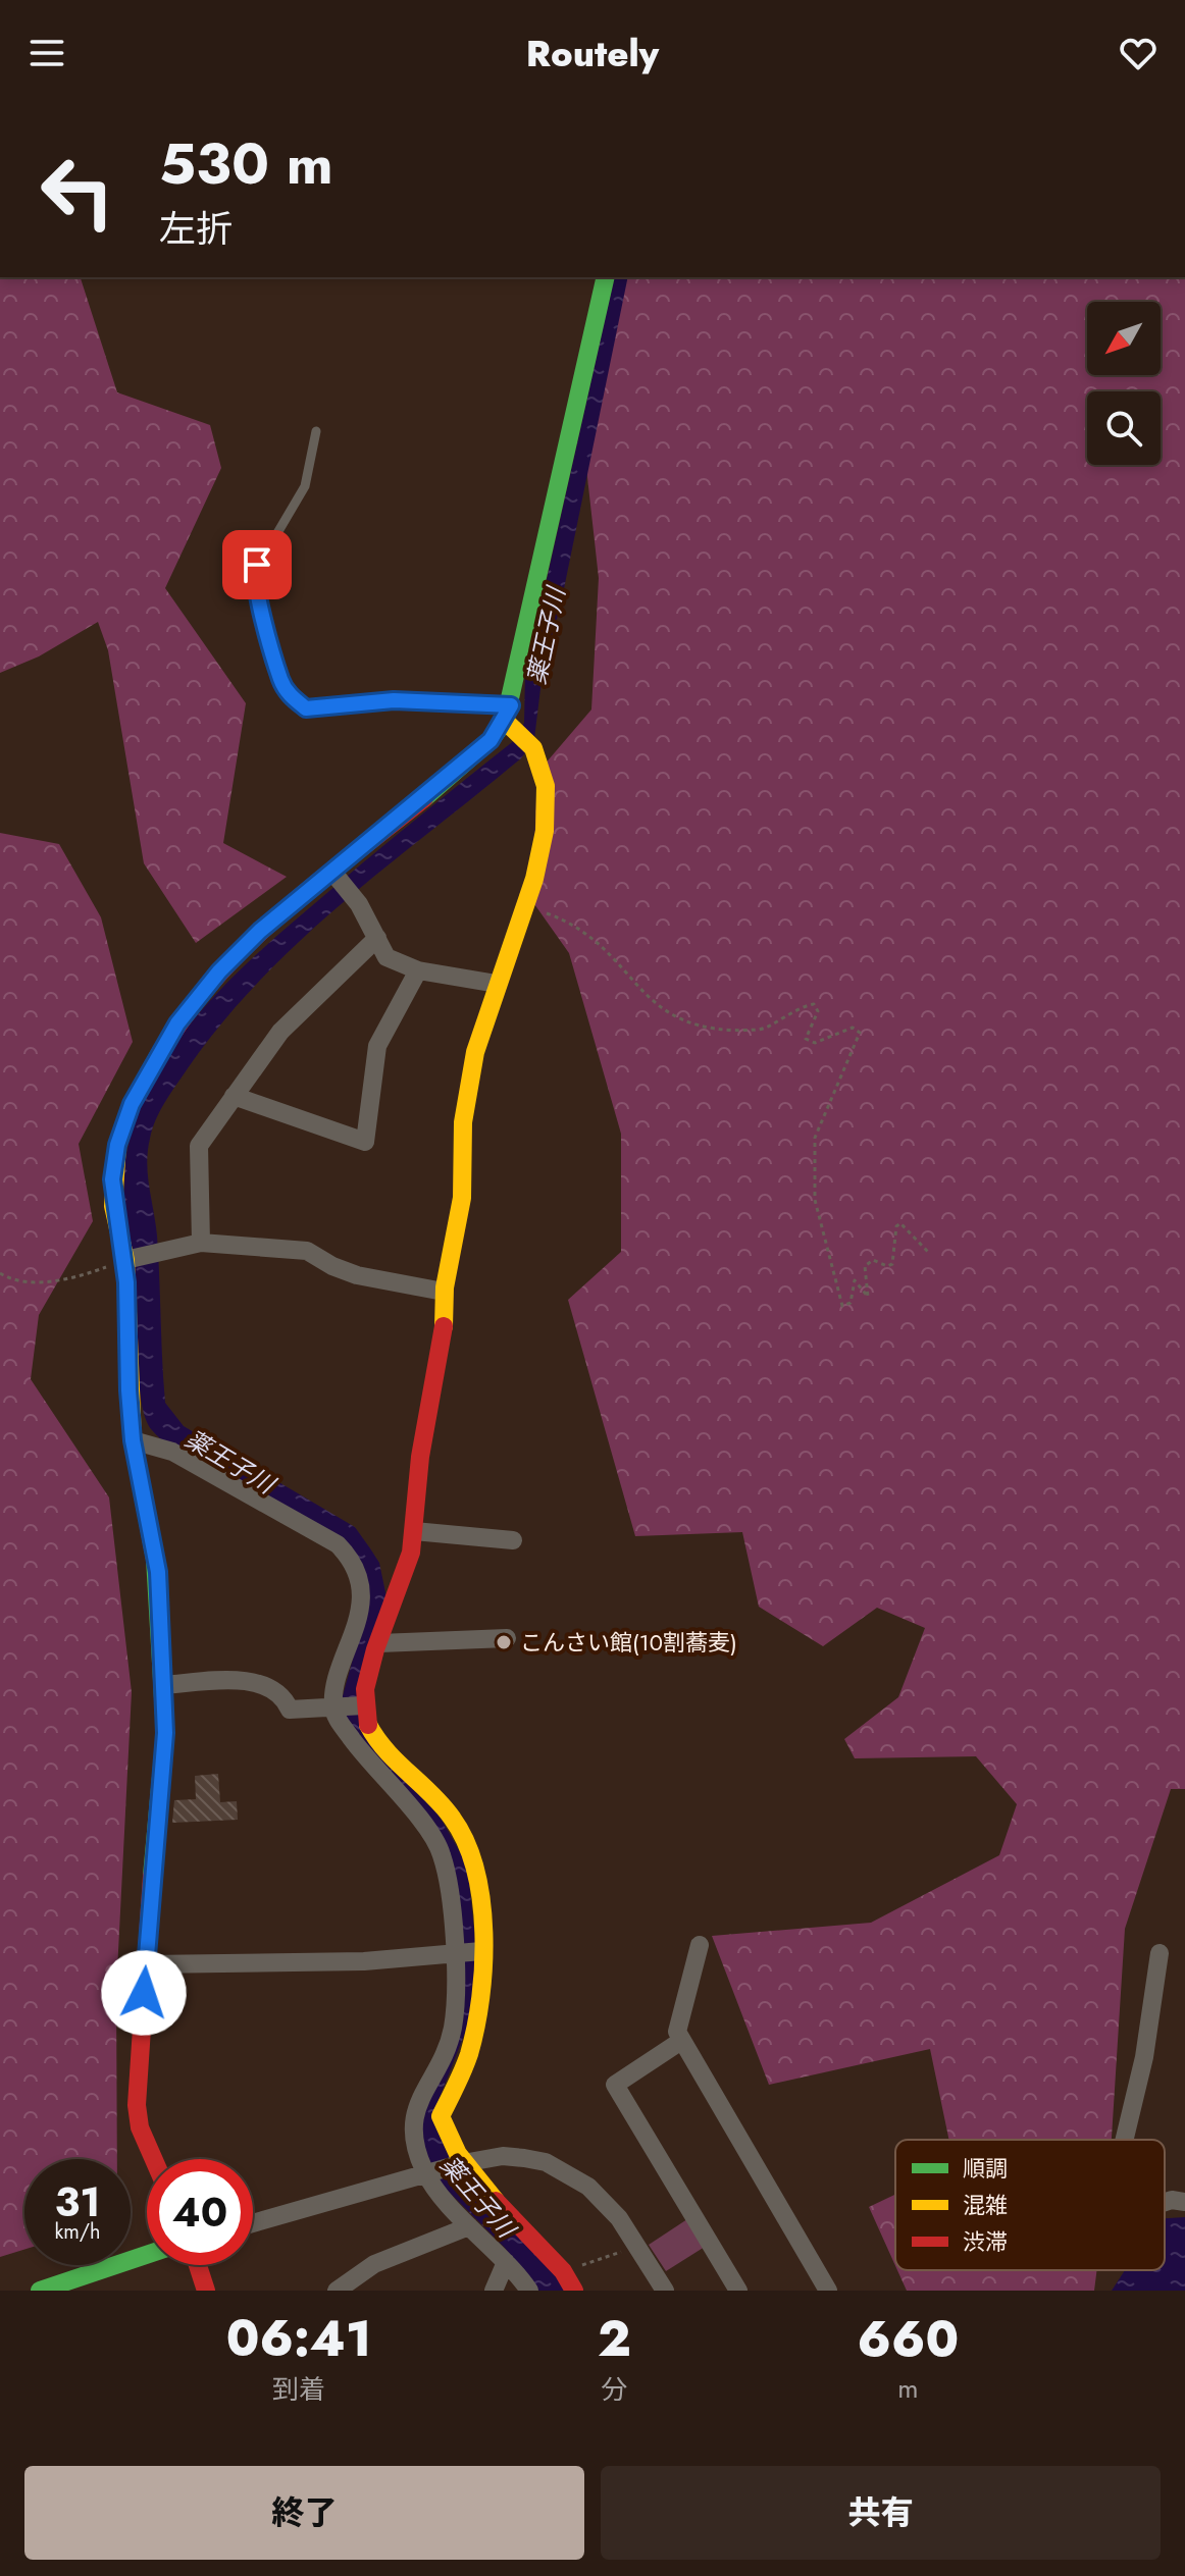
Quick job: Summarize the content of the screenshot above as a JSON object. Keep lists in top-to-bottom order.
{
  "water": ["薬王子川"],
  "places": ["こんさい館(10割蕎麦)"],
  "legend": ["順調", "混雑", "渋滞"],
  "north": "bottom left",
  "page": {
    "header": "Routely",
    "turn": ["530 m", "左折"],
    "speed": "31 km/h",
    "limit": "40",
    "eta": [
      "06:41",
      "到着",
      "2",
      "分",
      "660",
      "m"
    ],
    "buttons": ["終了", "共有"]
  }
}
